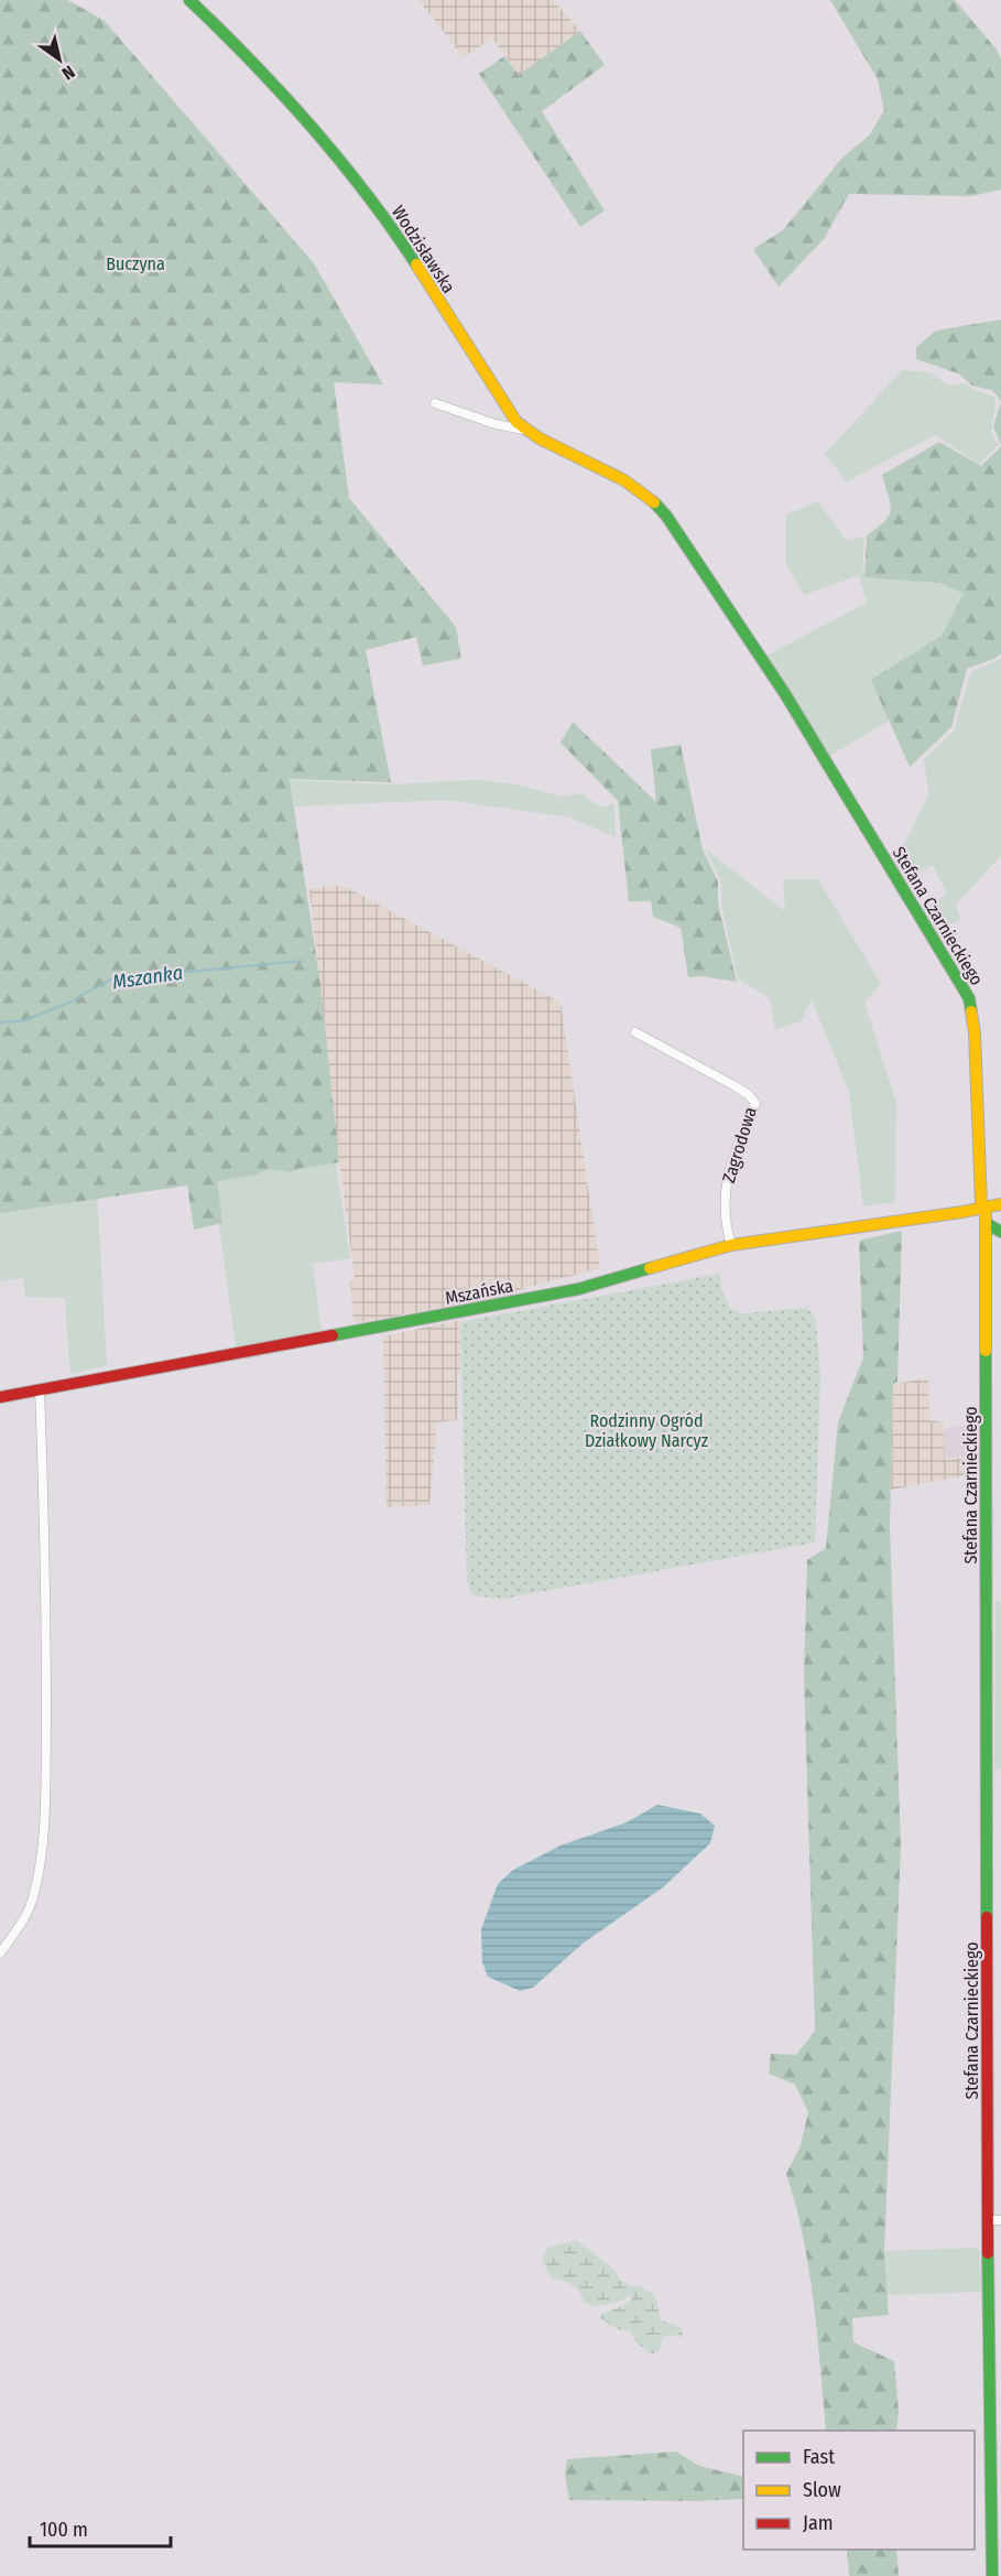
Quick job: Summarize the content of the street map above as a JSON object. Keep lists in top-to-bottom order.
{
  "streets": {
    "street": [
      "Wodzisławska",
      "Stefana Czarnieckiego",
      "Zagrodowa",
      "Mszańska"
    ]
  },
  "crossings": [
    ["Wodzisławska", "Stefana Czarnieckiego"],
    ["Stefana Czarnieckiego", "Mszańska"],
    ["Zagrodowa", "Mszańska"]
  ],
  "water": ["Mszanka"],
  "parks": ["Buczyna", "Rodzinny Ogród Działkowy Narcyz"],
  "legend": ["Fast", "Slow", "Jam"],
  "scale_bar": "100 m",
  "north": "bottom right"
}
